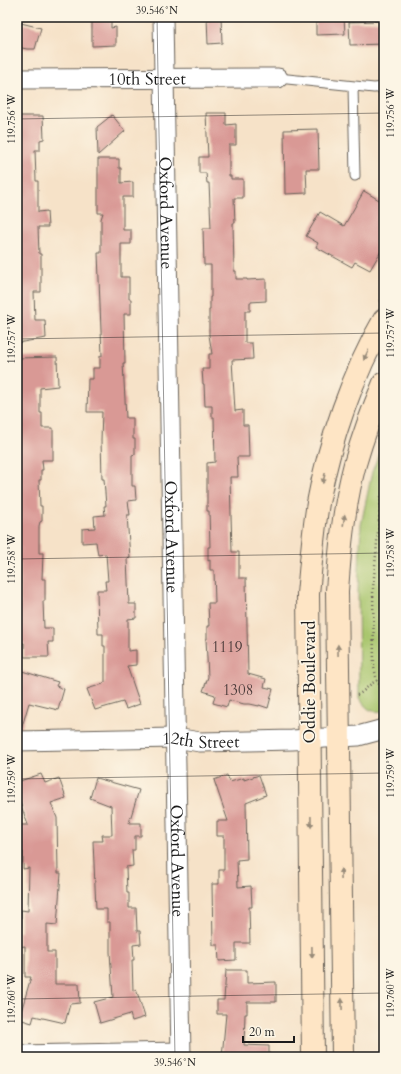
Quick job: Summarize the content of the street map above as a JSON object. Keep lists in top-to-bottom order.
{
  "streets": {
    "main road": ["Oddie Boulevard"],
    "street": ["10th Street", "Oxford Avenue", "12th Street"]
  },
  "crossings": [
    ["10th Street", "Oxford Avenue"],
    ["Oxford Avenue", "12th Street"],
    ["Oddie Boulevard", "12th Street"]
  ],
  "house_numbers": ["1119", "1308"],
  "scale_bar": "20 m",
  "coordinates": [
    "39.546°N",
    "119.756°W",
    "119.757°W",
    "119.758°W",
    "119.759°W",
    "119.760°W"
  ]
}
